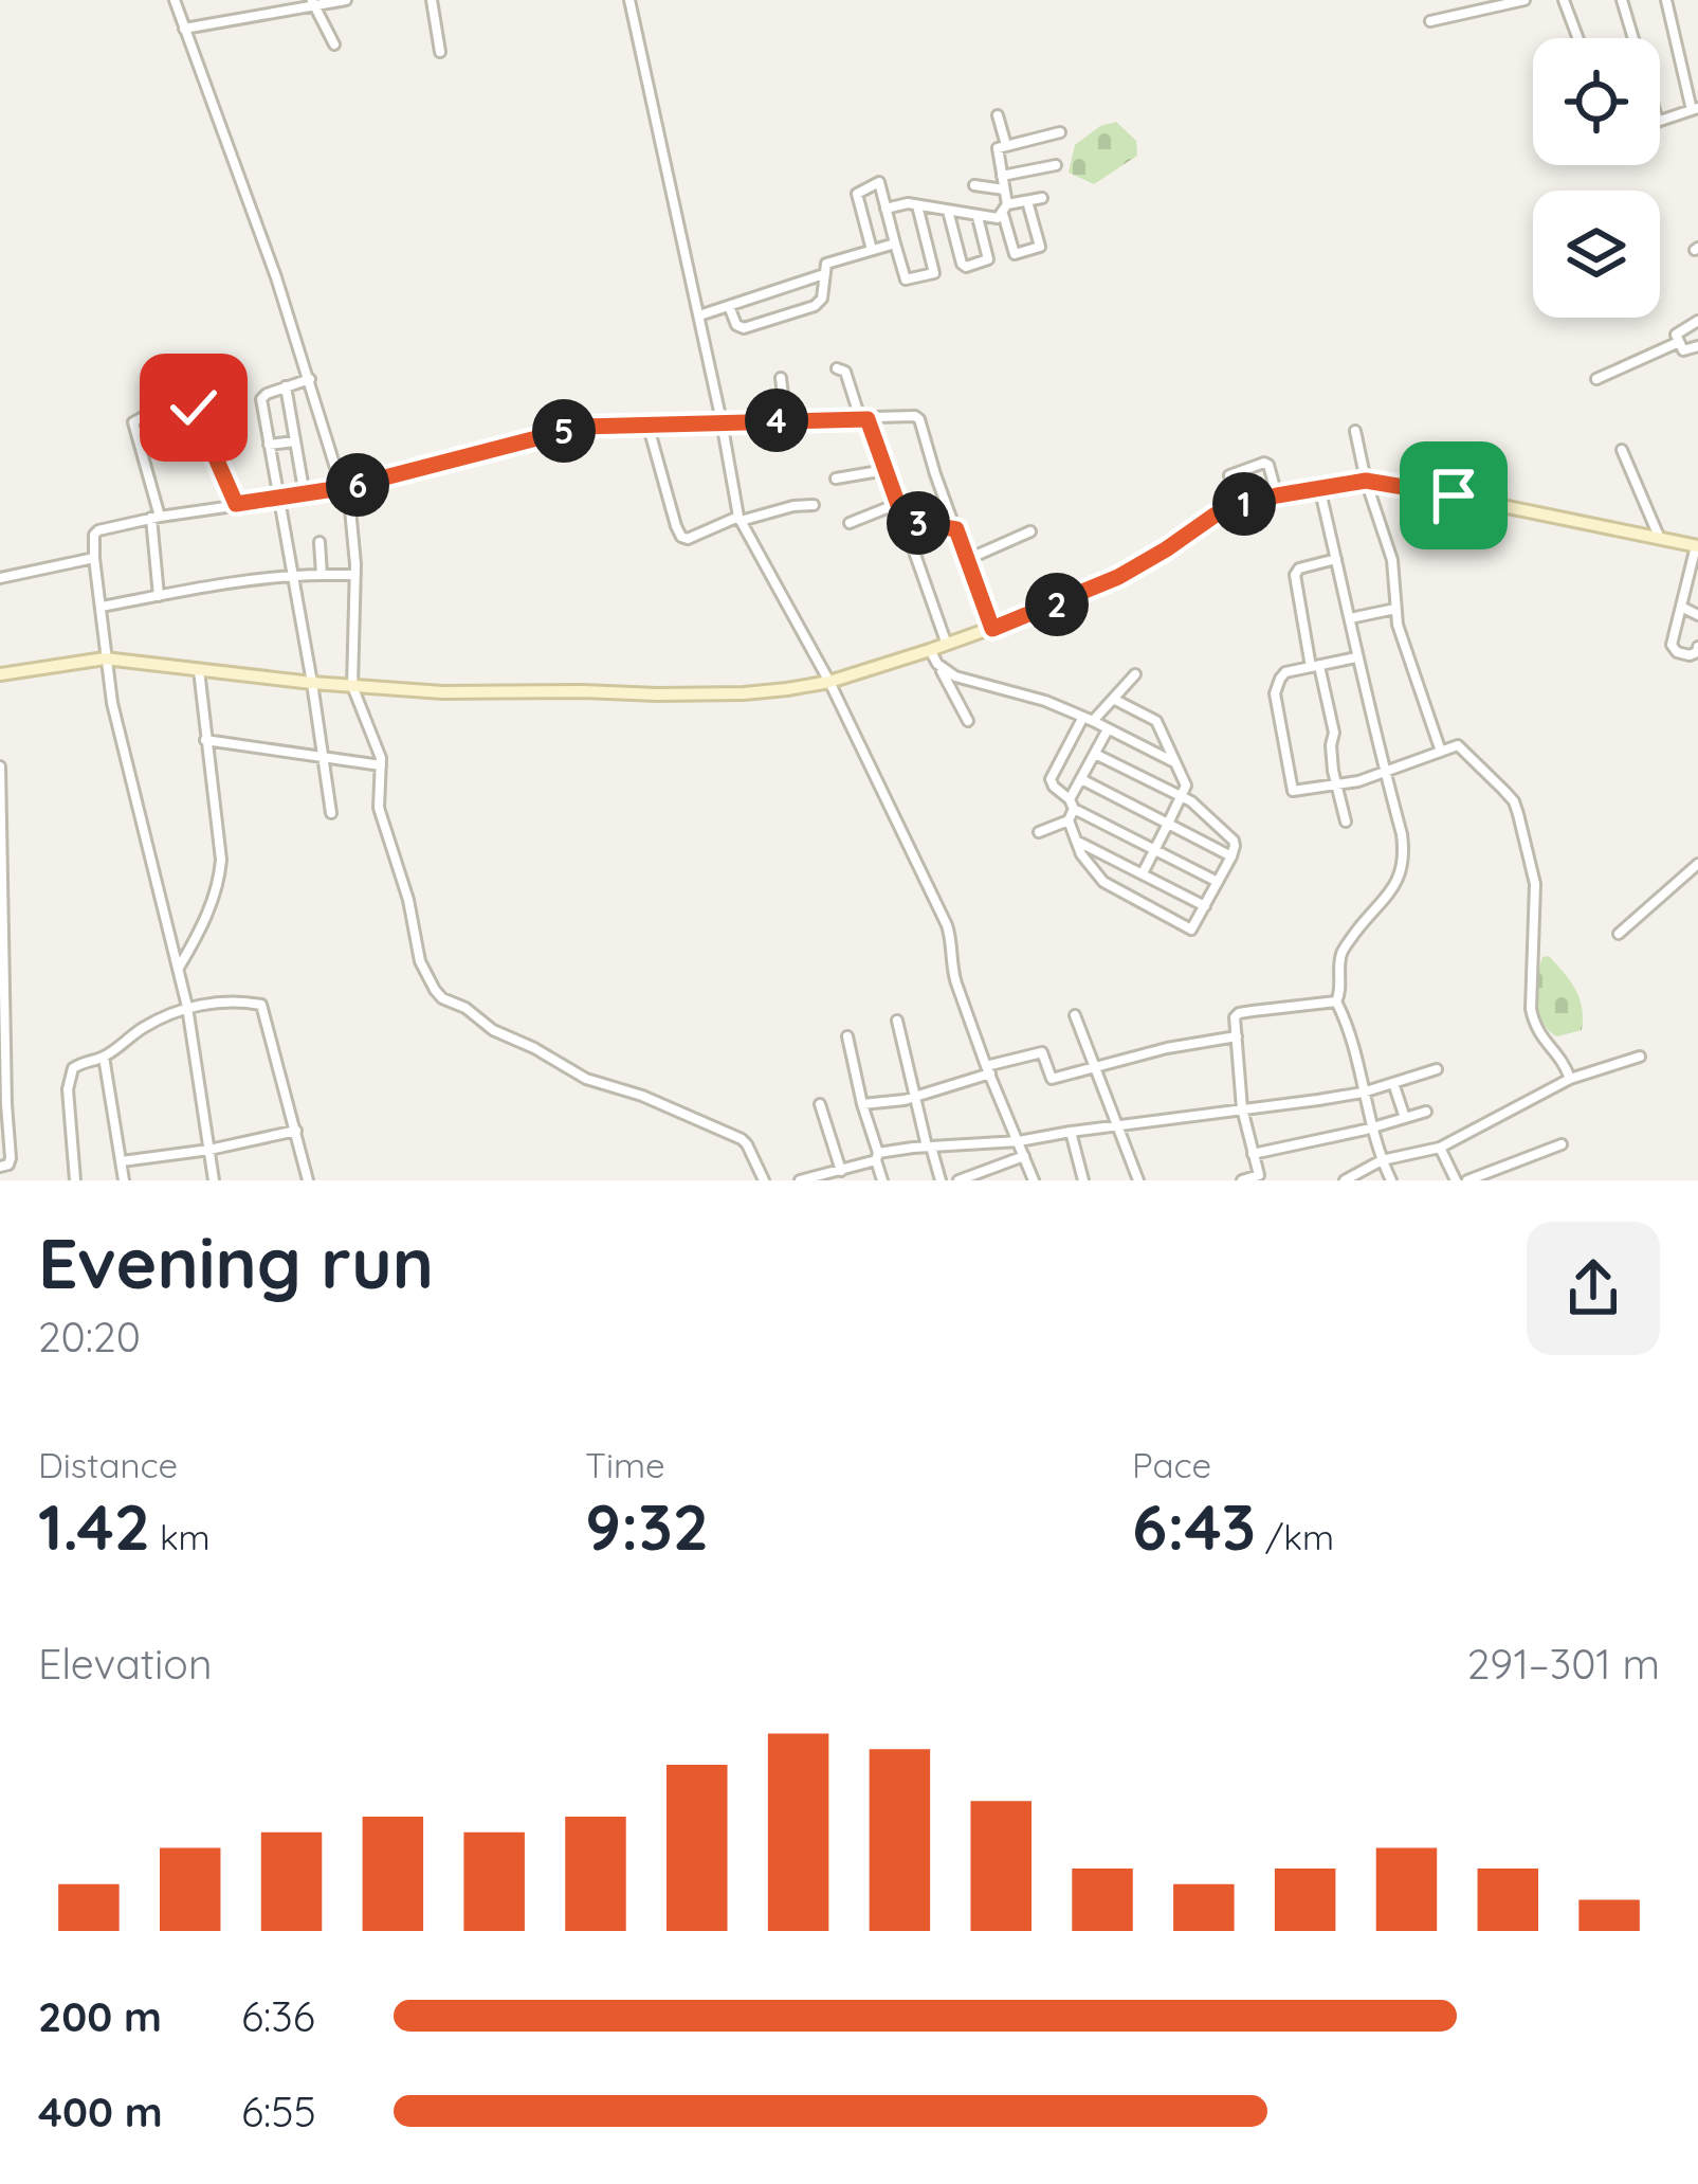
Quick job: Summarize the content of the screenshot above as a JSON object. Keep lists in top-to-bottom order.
{
  "page": {
    "pins": [
      "4",
      "5",
      "6",
      "1",
      "3",
      "2"
    ],
    "heading": ["Evening run", "20:20"],
    "stats": [
      ["Distance", "1.42 km"],
      ["Time", "9:32"],
      ["Pace", "6:43 /km"]
    ],
    "chart": ["Elevation", "291–301 m"],
    "list": [
      {
        "name": "200 m",
        "note": "6:36"
      },
      {
        "name": "400 m",
        "note": "6:55"
      }
    ]
  }
}
